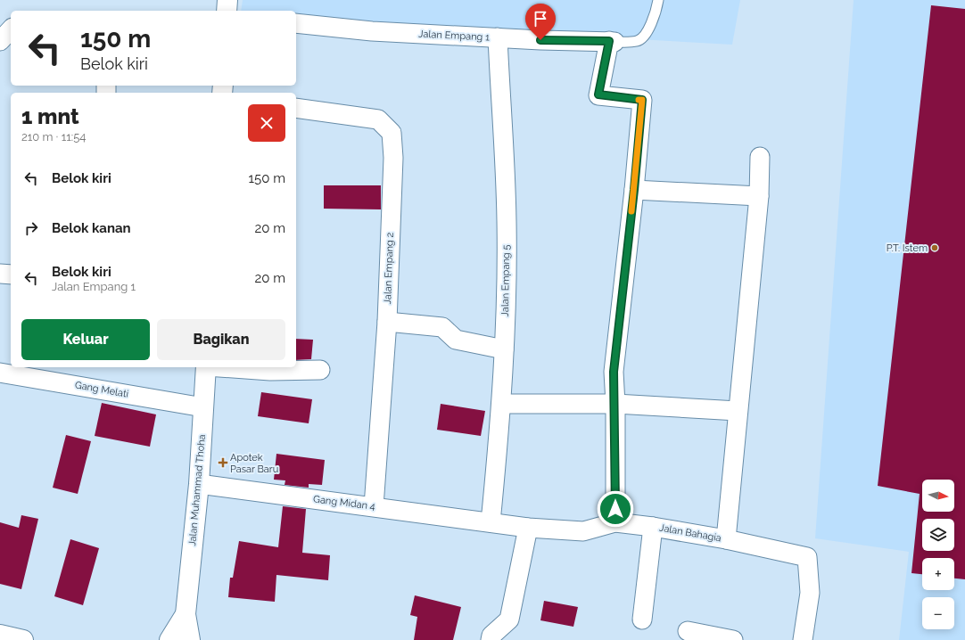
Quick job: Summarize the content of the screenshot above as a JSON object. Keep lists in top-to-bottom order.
{
  "streets": {
    "main road": ["Jalan Muhammad Thoha"],
    "street": [
      "Jalan Empang 1",
      "Jalan Empang 2",
      "Jalan Empang 5",
      "Gang Melati",
      "Gang Midan 4",
      "Jalan Bahagia"
    ]
  },
  "crossings": [
    ["Jalan Empang 1", "Jalan Empang 5"],
    ["Jalan Empang 2", "Gang Midan 4"],
    ["Jalan Empang 5", "Gang Midan 4"],
    ["Jalan Empang 5", "Jalan Bahagia"],
    ["Gang Melati", "Jalan Muhammad Thoha"],
    ["Jalan Muhammad Thoha", "Gang Midan 4"],
    ["Gang Midan 4", "Jalan Bahagia"]
  ],
  "places": {
    "other": ["P.T. Istem"],
    "health": ["Apotek Pasar Baru"]
  },
  "north": "right",
  "page": {
    "turn": ["150 m", "Belok kiri"],
    "heading": ["1 mnt", "210 m · 11:54"],
    "list": [
      {
        "name": "Belok kiri",
        "value": "150 m"
      },
      {
        "name": "Belok kanan",
        "value": "20 m"
      },
      {
        "name": "Belok kiri",
        "note": "Jalan Empang 1",
        "value": "20 m"
      }
    ],
    "buttons": ["Keluar", "Bagikan"],
    "map_buttons": ["+", "−"]
  }
}
